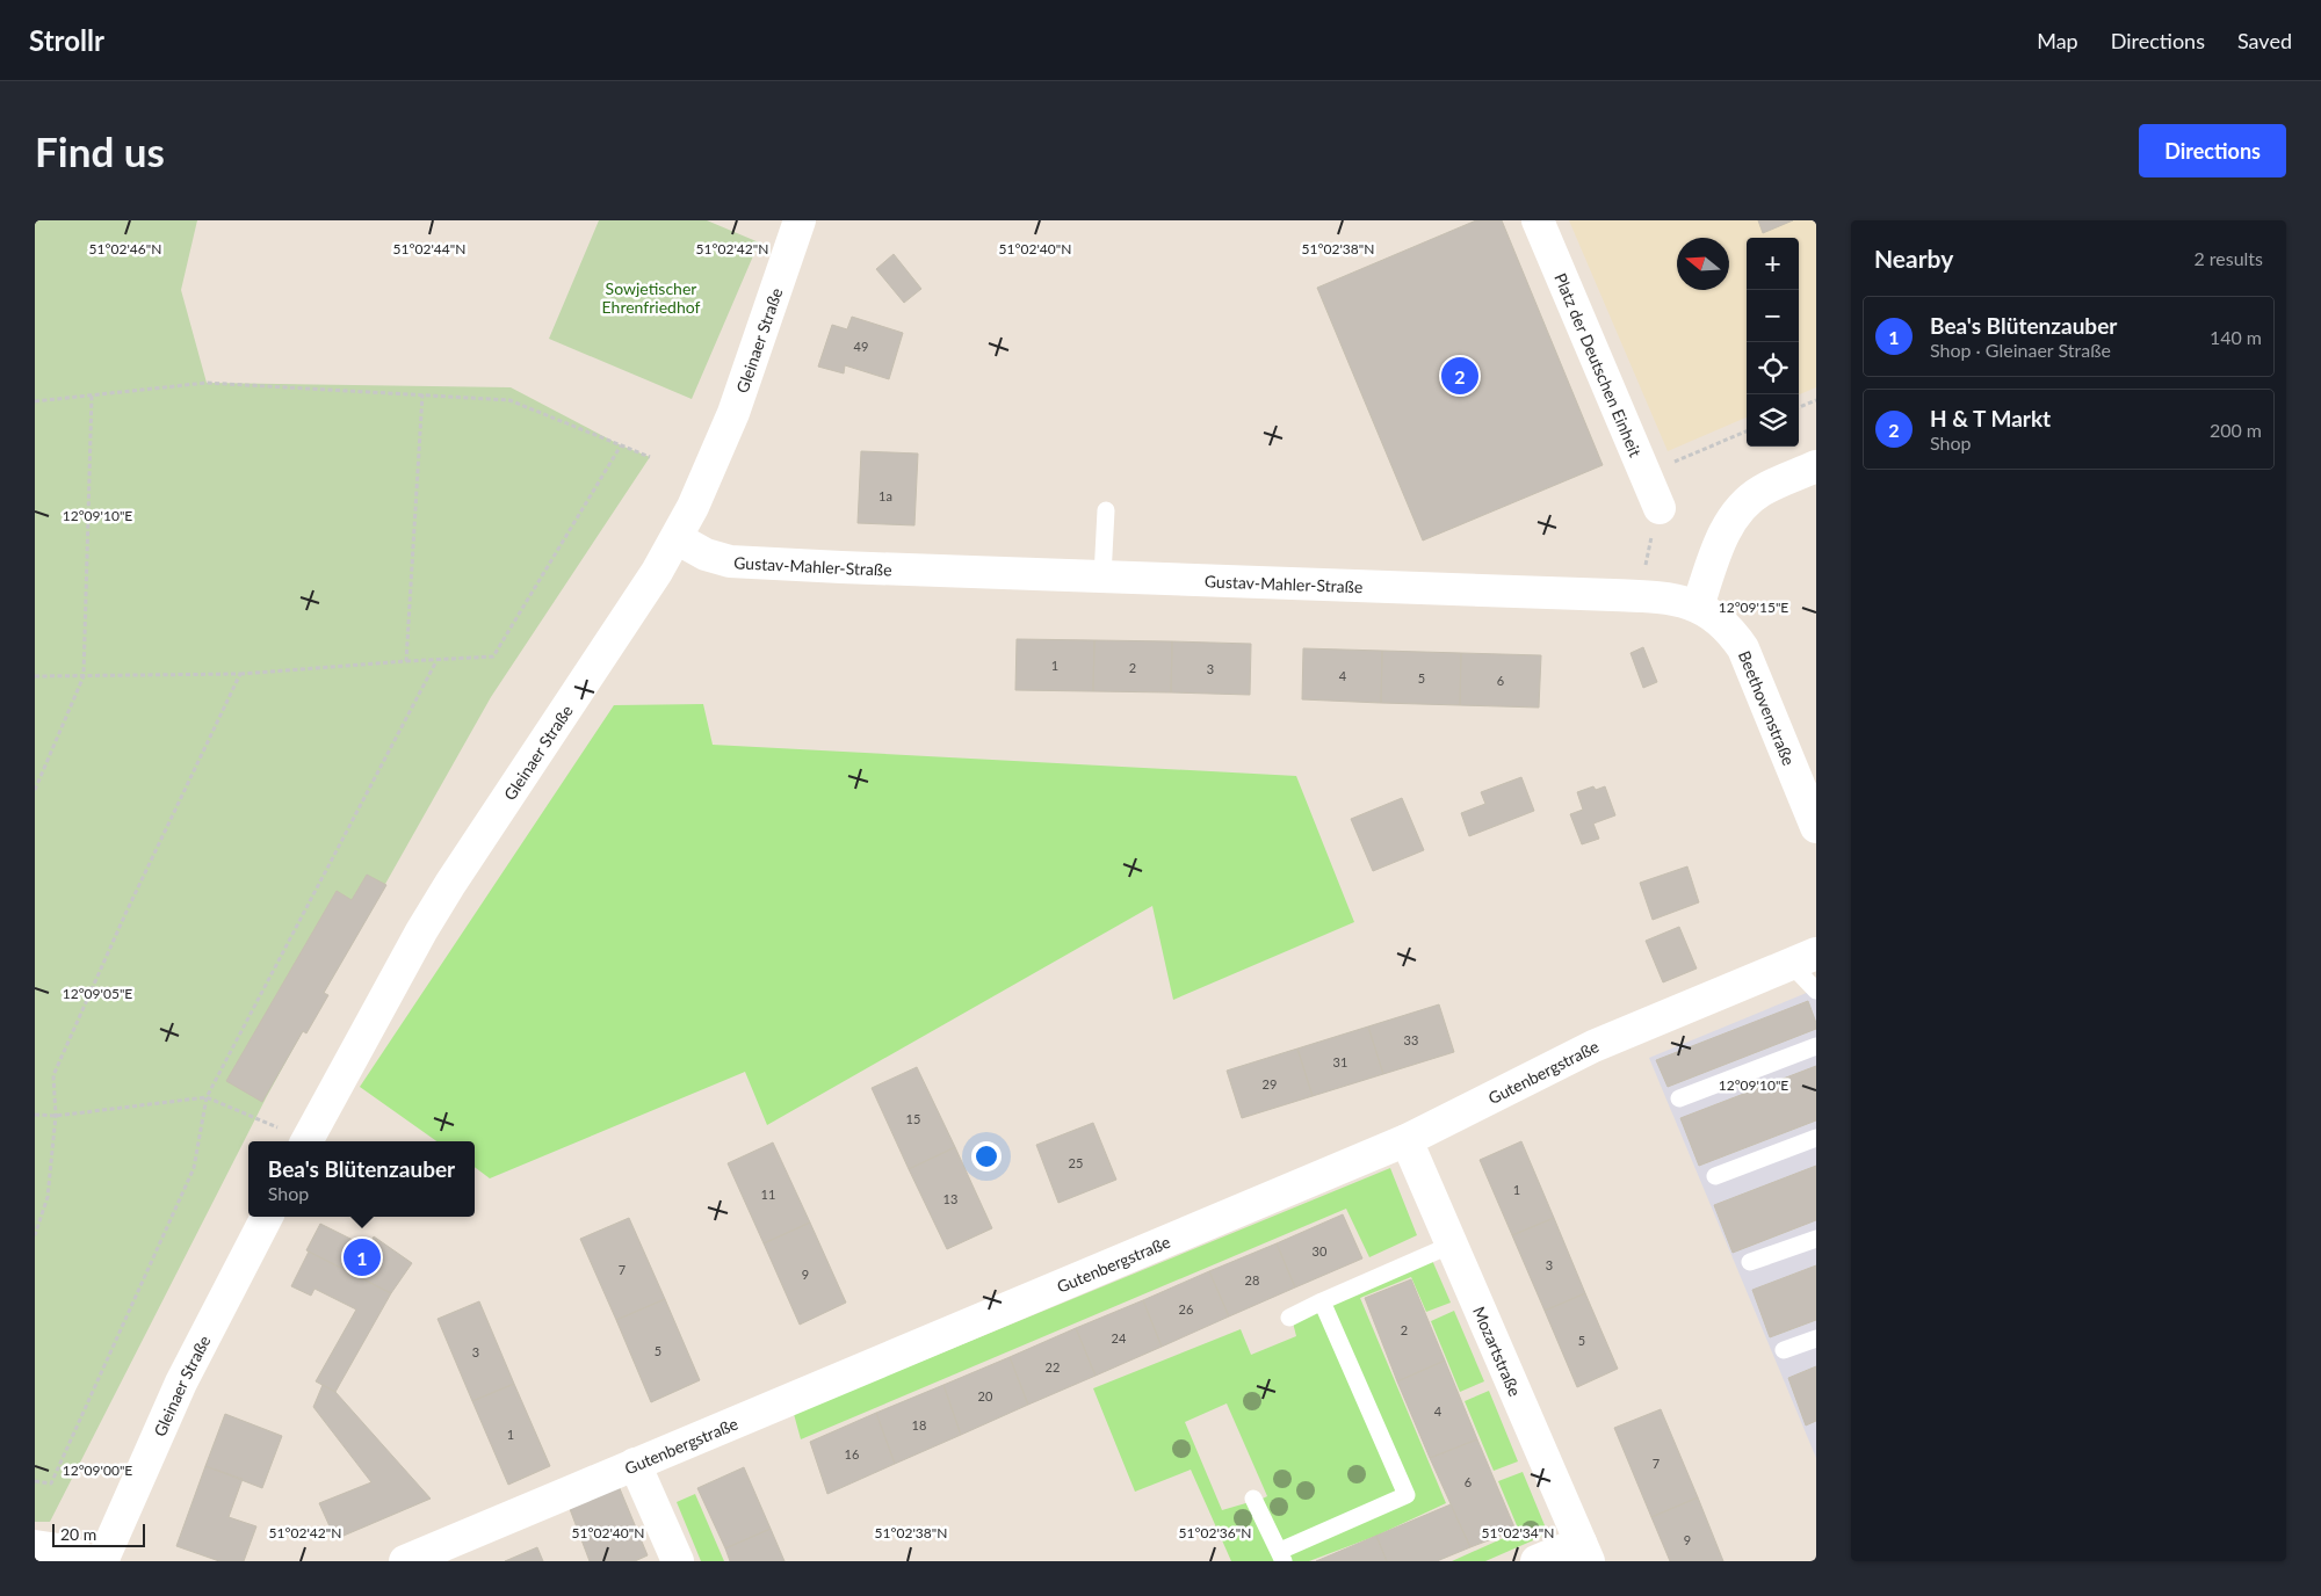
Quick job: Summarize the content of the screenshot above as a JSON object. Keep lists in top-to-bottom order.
{
  "streets": {
    "street": [
      "Gleinaer Straße",
      "Platz der Deutschen Einheit",
      "Gustav-Mahler-Straße",
      "Beethovenstraße",
      "Gutenbergstraße",
      "Mozartstraße"
    ]
  },
  "crossings": [
    ["Gleinaer Straße", "Gustav-Mahler-Straße"],
    ["Gustav-Mahler-Straße", "Beethovenstraße"],
    ["Gutenbergstraße", "Mozartstraße"]
  ],
  "parks": ["Sowjetischer Ehrenfriedhof"],
  "house_numbers": [
    "49",
    "1a",
    "1",
    "2",
    "3",
    "4",
    "5",
    "6",
    "33",
    "31",
    "29",
    "15",
    "25",
    "1",
    "11",
    "13",
    "30",
    "3",
    "7",
    "9",
    "28",
    "26",
    "2",
    "24",
    "5",
    "5",
    "3",
    "22",
    "20",
    "4",
    "18",
    "1",
    "16",
    "7",
    "6",
    "9"
  ],
  "scale_bar": "20 m",
  "north": "left",
  "page": {
    "header": "Strollr",
    "nav": ["Map", "Directions", "Saved"],
    "buttons": "Directions",
    "title": "Find us",
    "heading": ["Nearby", "2 results"],
    "map_buttons": ["+", "−"],
    "list": [
      {
        "mark": "1",
        "name": "Bea's Blütenzauber",
        "note": "Shop · Gleinaer Straße",
        "value": "140 m"
      },
      {
        "mark": "2",
        "name": "H & T Markt",
        "note": "Shop",
        "value": "200 m"
      }
    ],
    "pins": ["2", "1"],
    "popup": ["Bea's Blütenzauber", "Shop"],
    "scale": "20 m"
  },
  "coordinates": [
    "51°02'46\"N",
    "51°02'44\"N",
    "51°02'42\"N",
    "51°02'40\"N",
    "51°02'38\"N",
    "12°09'10\"E",
    "12°09'15\"E",
    "12°09'05\"E",
    "12°09'00\"E",
    "51°02'36\"N",
    "51°02'34\"N"
  ]
}
